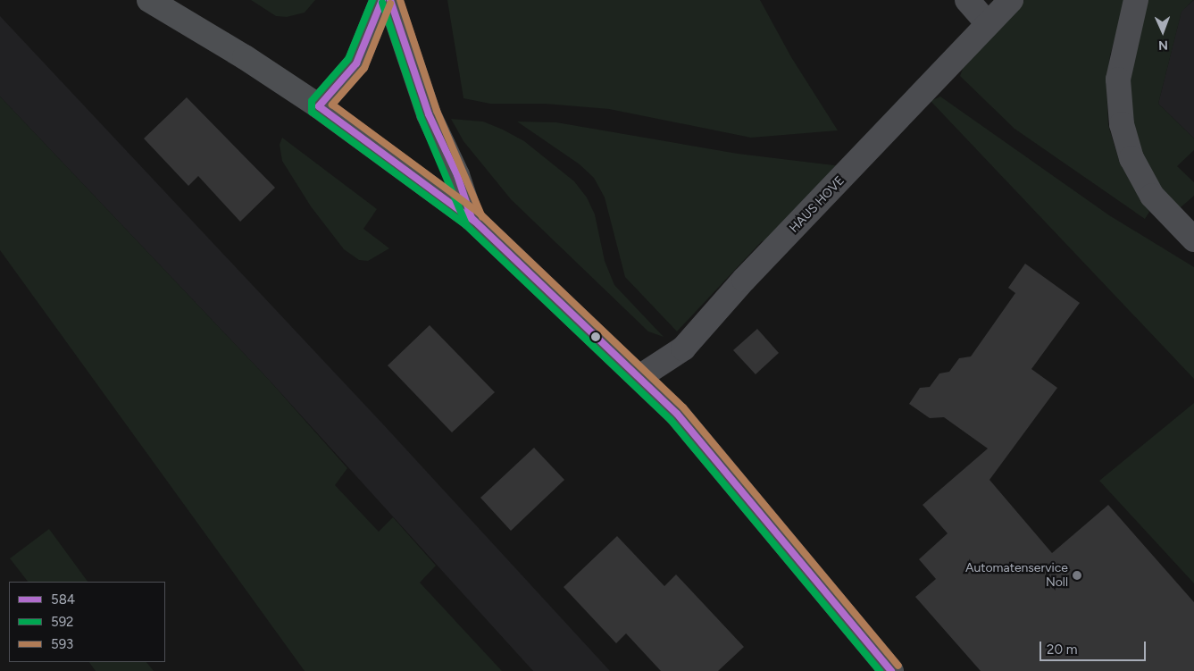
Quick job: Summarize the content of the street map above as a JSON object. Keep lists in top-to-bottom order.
{
  "streets": {
    "lane": ["HAUS HOVE"]
  },
  "places": ["Automatenservice Noll"],
  "lines": ["transit line 584", "transit line 592", "transit line 593"],
  "legend": ["584", "592", "593"],
  "scale_bar": "20 m",
  "north": "bottom"
}
